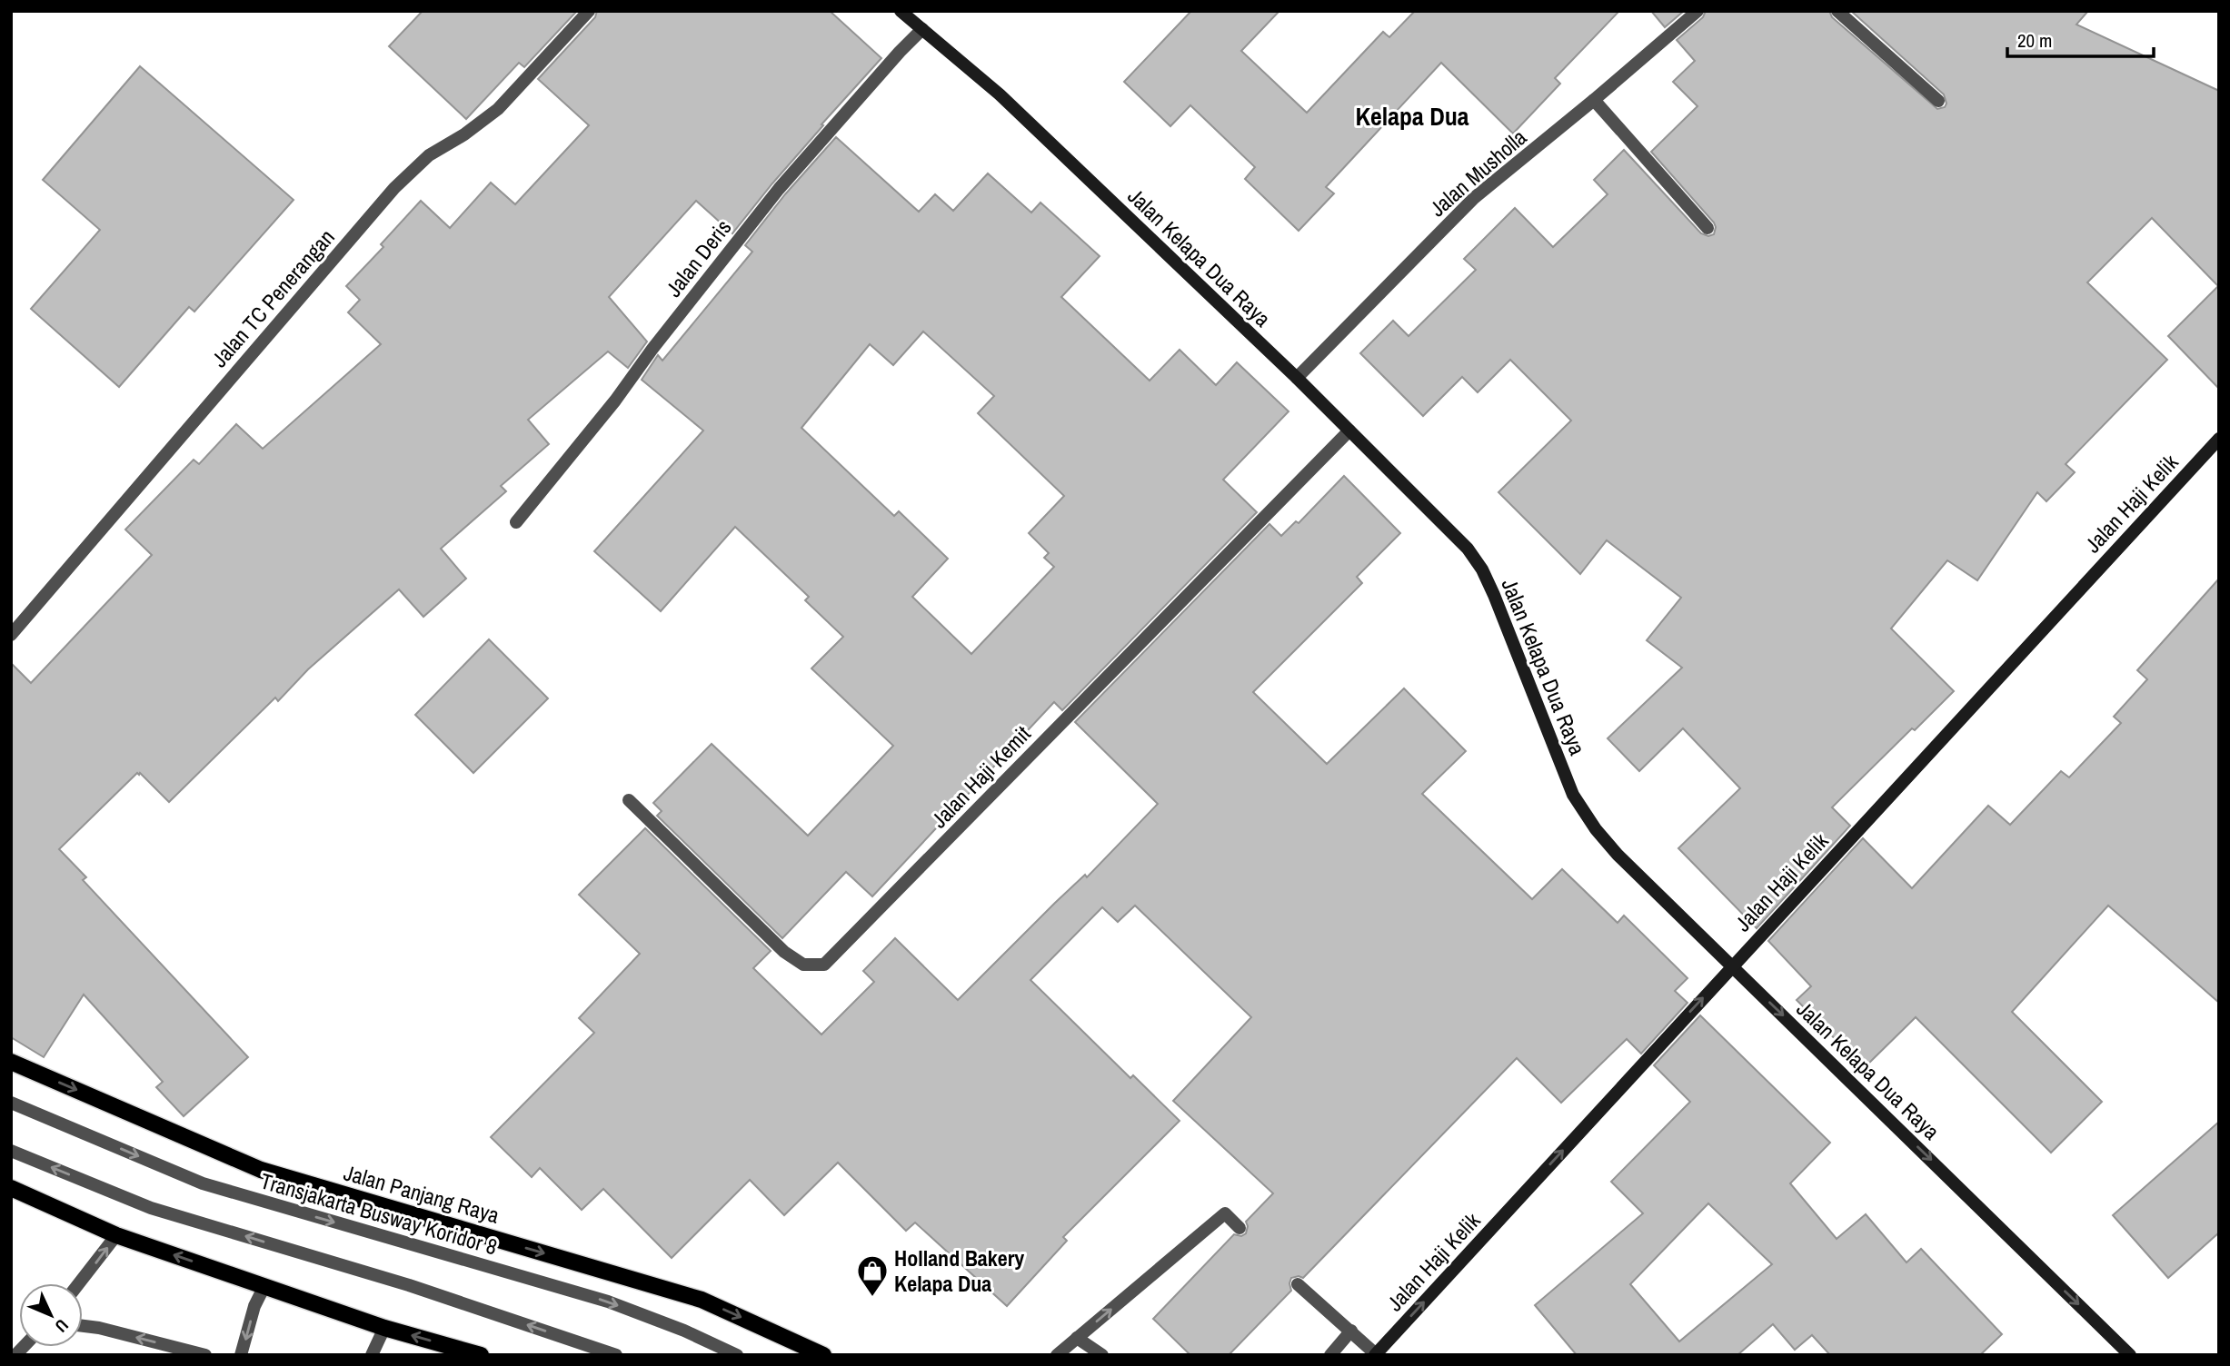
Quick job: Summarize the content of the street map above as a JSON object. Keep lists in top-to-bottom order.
{
  "streets": {
    "main road": ["Jalan Panjang Raya"],
    "street": [
      "Jalan Musholla",
      "Jalan Kelapa Dua Raya",
      "Jalan Deris",
      "Jalan TC Penerangan",
      "Jalan Haji Kelik",
      "Jalan Haji Kemit",
      "Transjakarta Busway Koridor 8"
    ]
  },
  "crossings": [
    ["Jalan Musholla", "Jalan Kelapa Dua Raya"],
    ["Jalan Kelapa Dua Raya", "Jalan Deris"],
    ["Jalan Kelapa Dua Raya", "Jalan Haji Kelik"],
    ["Jalan Kelapa Dua Raya", "Jalan Haji Kemit"]
  ],
  "one_way": ["Jalan Haji Kelik"],
  "districts": ["Kelapa Dua"],
  "places": {
    "shop": ["Holland Bakery Kelapa Dua"]
  },
  "scale_bar": "20 m",
  "north": "bottom right"
}
